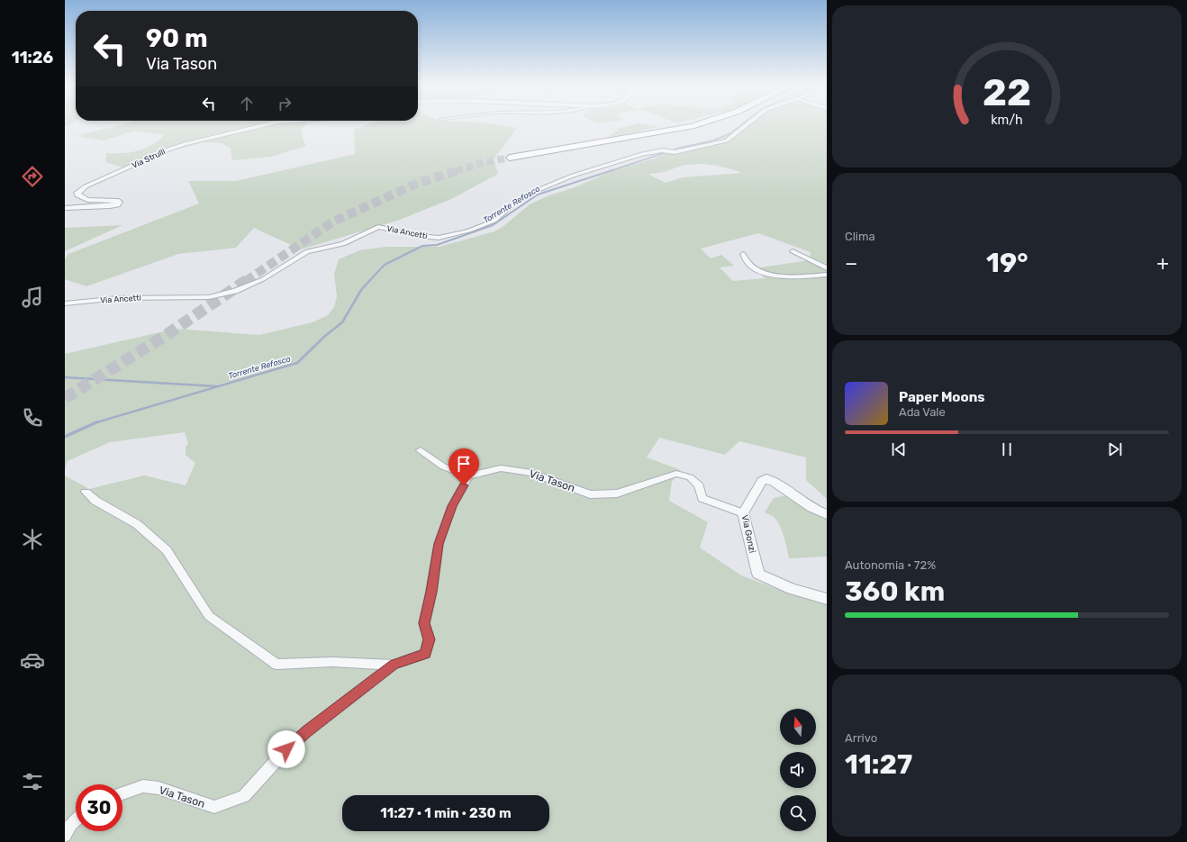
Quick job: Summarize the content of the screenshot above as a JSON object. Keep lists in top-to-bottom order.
{
  "streets": {
    "street": [
      "Via Strulli",
      "Via Ancetti",
      "Via Tason",
      "Via Gonzi"
    ]
  },
  "crossings": [
    ["Via Tason", "Via Gonzi"]
  ],
  "water": ["Torrente Refosco"],
  "north": "top",
  "page": {
    "tabs": "11:26",
    "turn": ["90 m", "Via Tason"],
    "tile": [
      "Clima",
      ["Autonomia · 72%", "360 km"],
      ["Arrivo", "11:27"]
    ],
    "heat": ["−", "19°", "+"],
    "song": ["Paper Moons", "Ada Vale"],
    "limit": "30",
    "trip": "11:27 · 1 min · 230 m",
    "gauge": ["22", "km/h"]
  }
}
